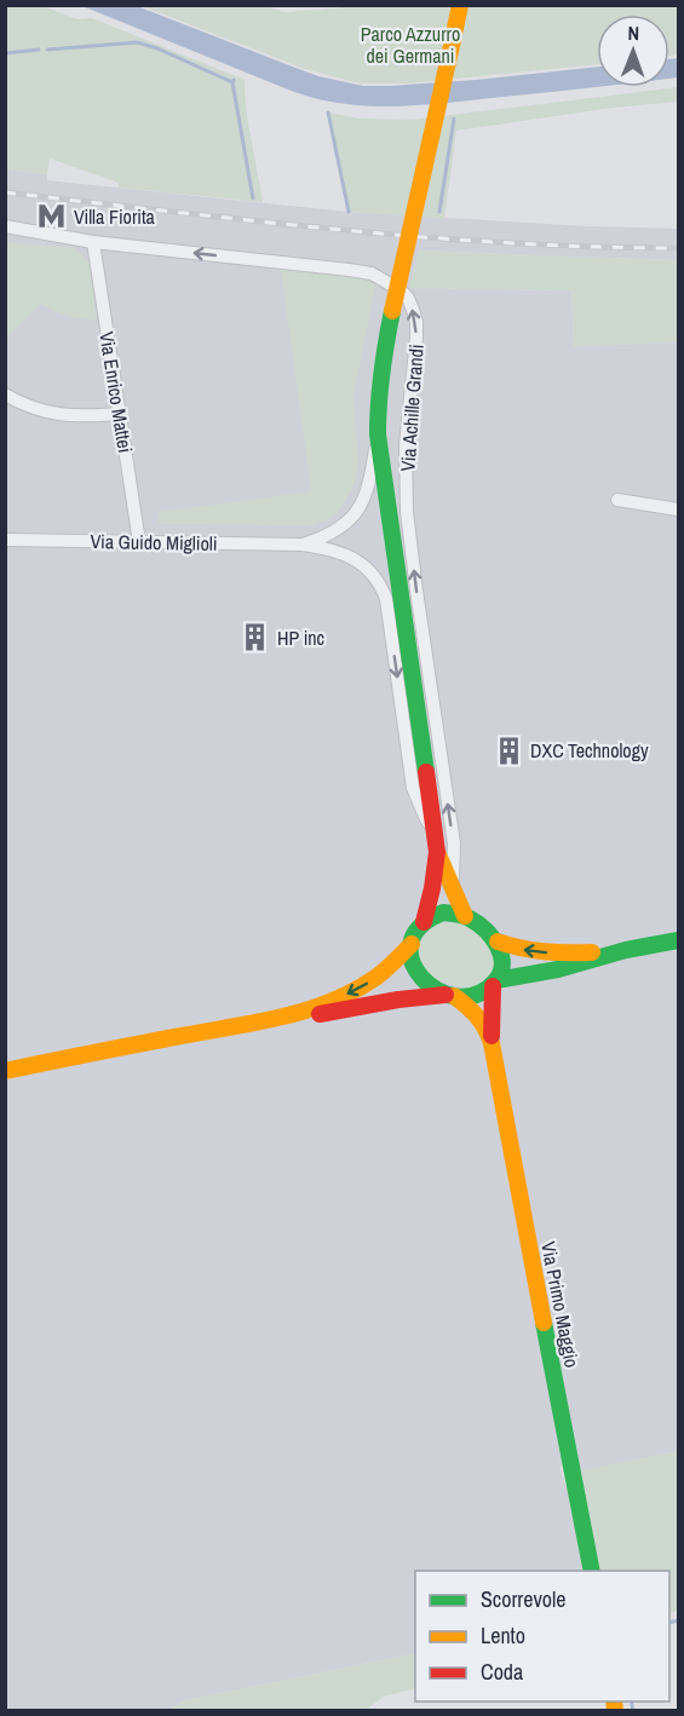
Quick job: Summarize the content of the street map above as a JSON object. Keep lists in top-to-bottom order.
{
  "streets": {
    "main road": ["Via Primo Maggio"],
    "street": ["Via Enrico Mattei", "Via Achille Grandi", "Via Guido Miglioli"]
  },
  "crossings": [
    ["Via Enrico Mattei", "Via Achille Grandi"],
    ["Via Enrico Mattei", "Via Guido Miglioli"]
  ],
  "parks": ["Parco Azzurro dei Germani"],
  "places": {
    "metro station": ["Villa Fiorita"],
    "building": ["HP inc", "DXC Technology"]
  },
  "legend": ["Scorrevole", "Lento", "Coda"],
  "north": "top"
}
